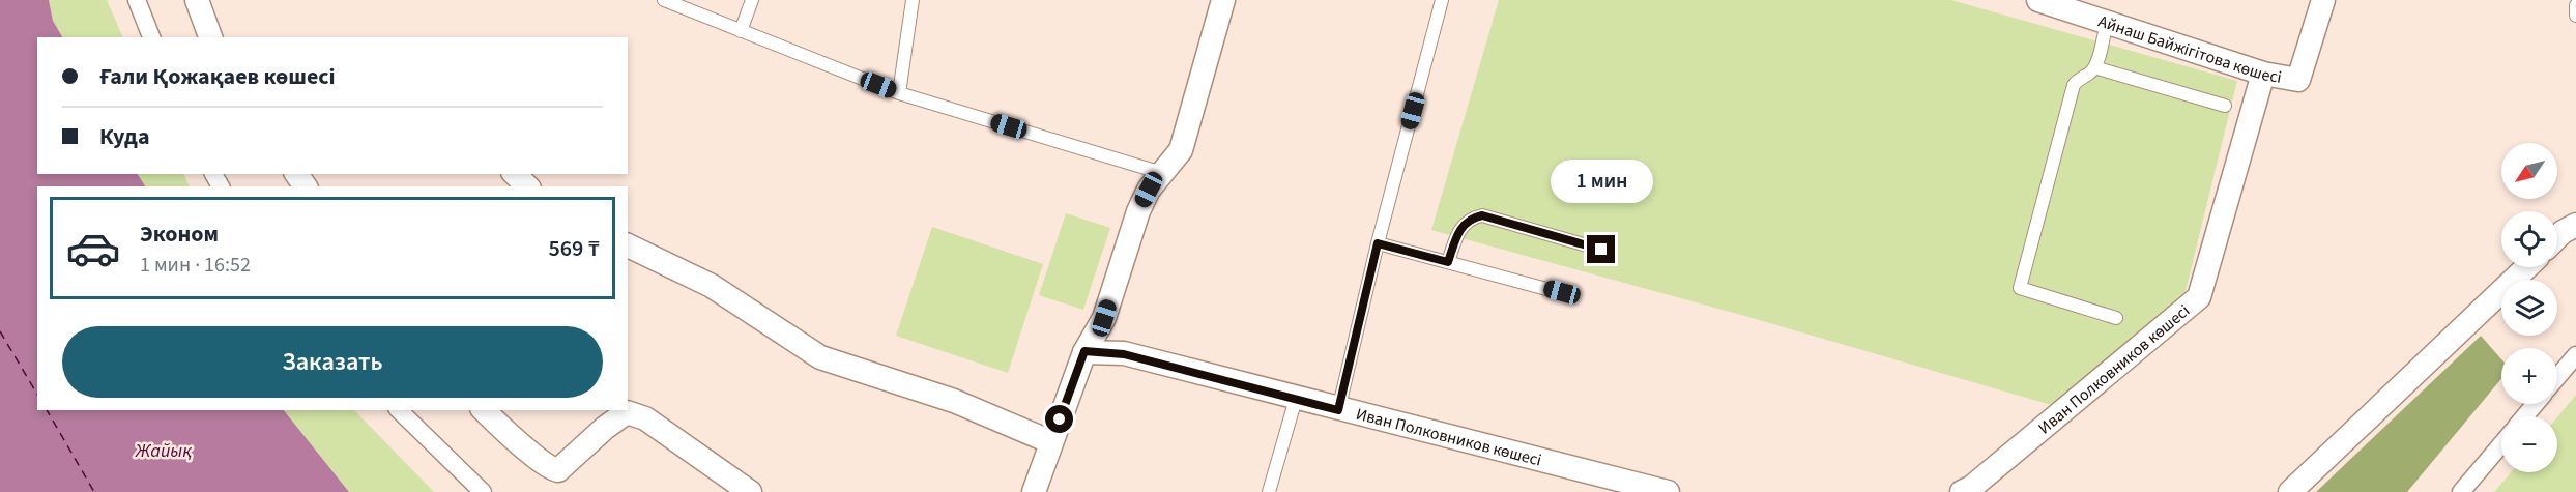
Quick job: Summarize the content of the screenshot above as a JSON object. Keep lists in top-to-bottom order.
{
  "streets": {
    "street": ["Айнаш Байжігітова көшесі", "Иван Полковников көшесі"]
  },
  "crossings": [
    ["Айнаш Байжігітова көшесі", "Иван Полковников көшесі"]
  ],
  "water": ["Жайық"],
  "north": "bottom left",
  "page": {
    "banner": ["Ғали Қожақаев көшесі", "Куда"],
    "map_buttons": ["+", "−"],
    "bubble": "1 мин",
    "list": [
      {
        "name": "Эконом",
        "note": "1 мин · 16:52",
        "value": "569 ₸"
      }
    ],
    "buttons": "Заказать"
  }
}
